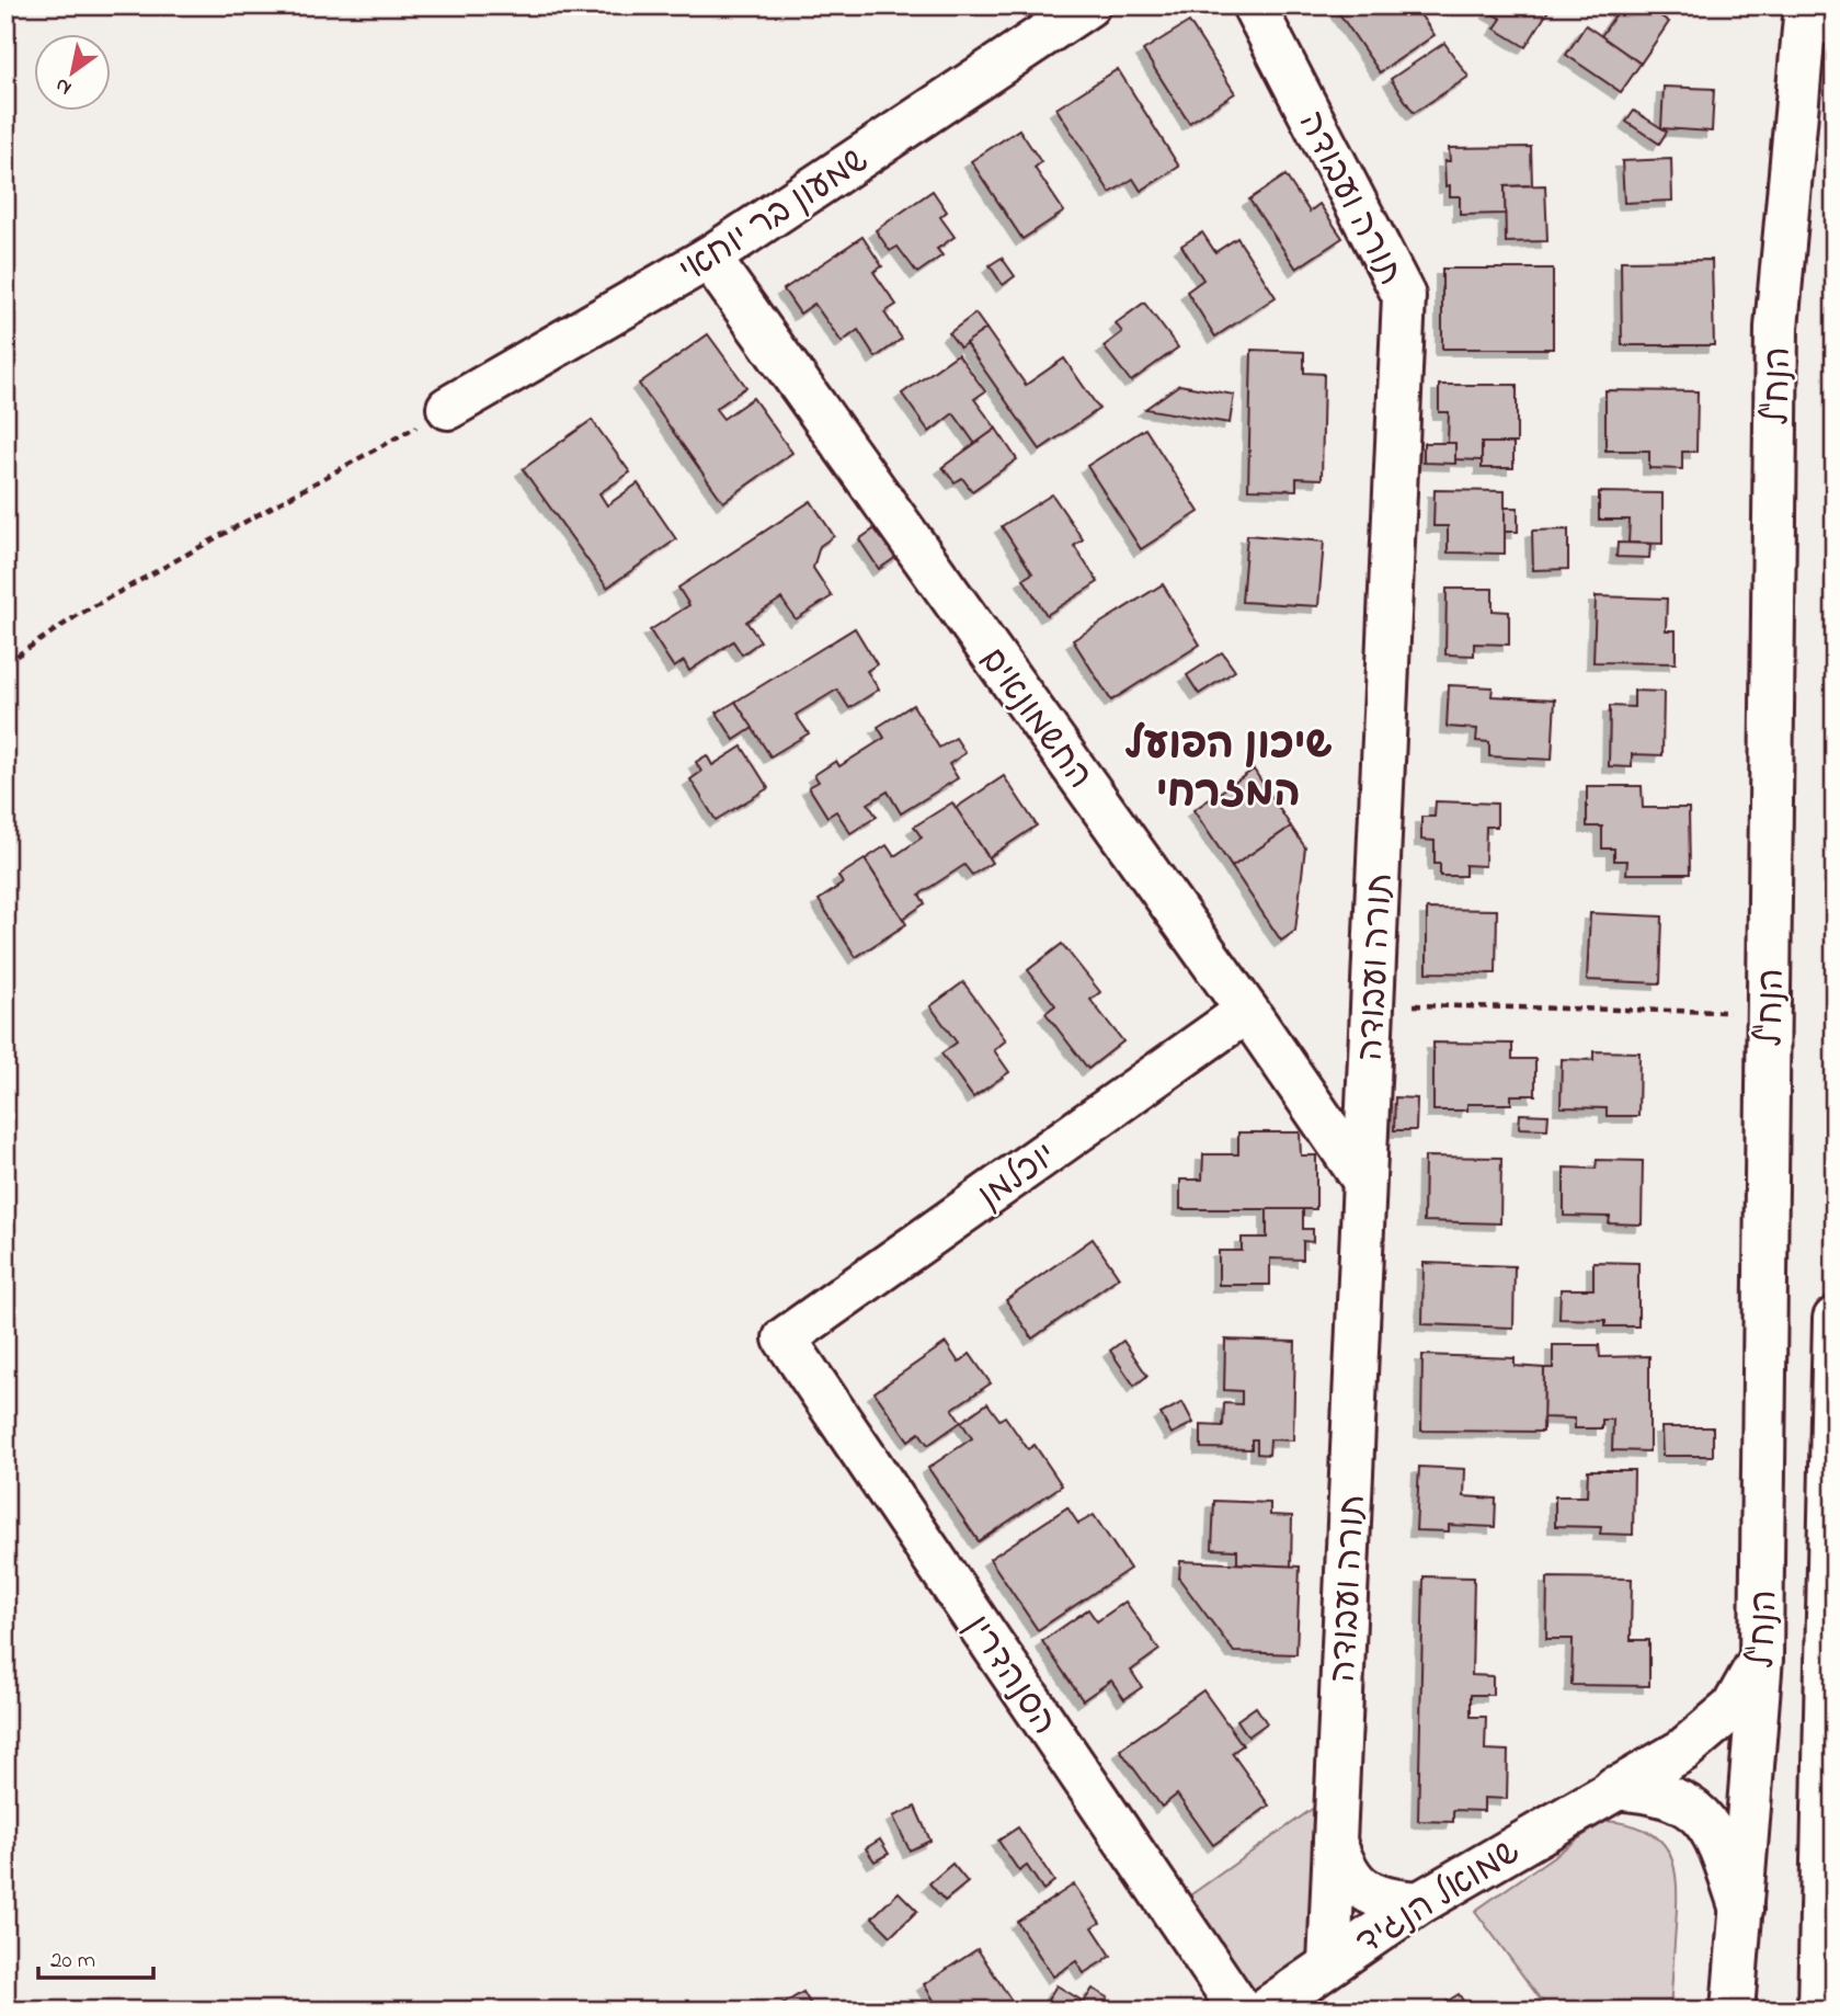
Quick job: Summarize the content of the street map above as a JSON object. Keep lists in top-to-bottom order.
{
  "streets": {
    "main road": [
      "תורה ועבודה",
      "שמעון בר יוחאי",
      "הנח\"ל",
      "החשמונאים",
      "יוכלמן",
      "הסנהדרין",
      "שמואל הנגיד"
    ]
  },
  "crossings": [
    ["תורה ועבודה", "החשמונאים"],
    ["תורה ועבודה", "שמואל הנגיד"],
    ["שמעון בר יוחאי", "החשמונאים"],
    ["הנח\"ל", "שמואל הנגיד"],
    ["החשמונאים", "יוכלמן"],
    ["יוכלמן", "הסנהדרין"]
  ],
  "districts": ["שיכון הפועל המזרחי"],
  "scale_bar": "20 m",
  "north": "bottom left"
}
